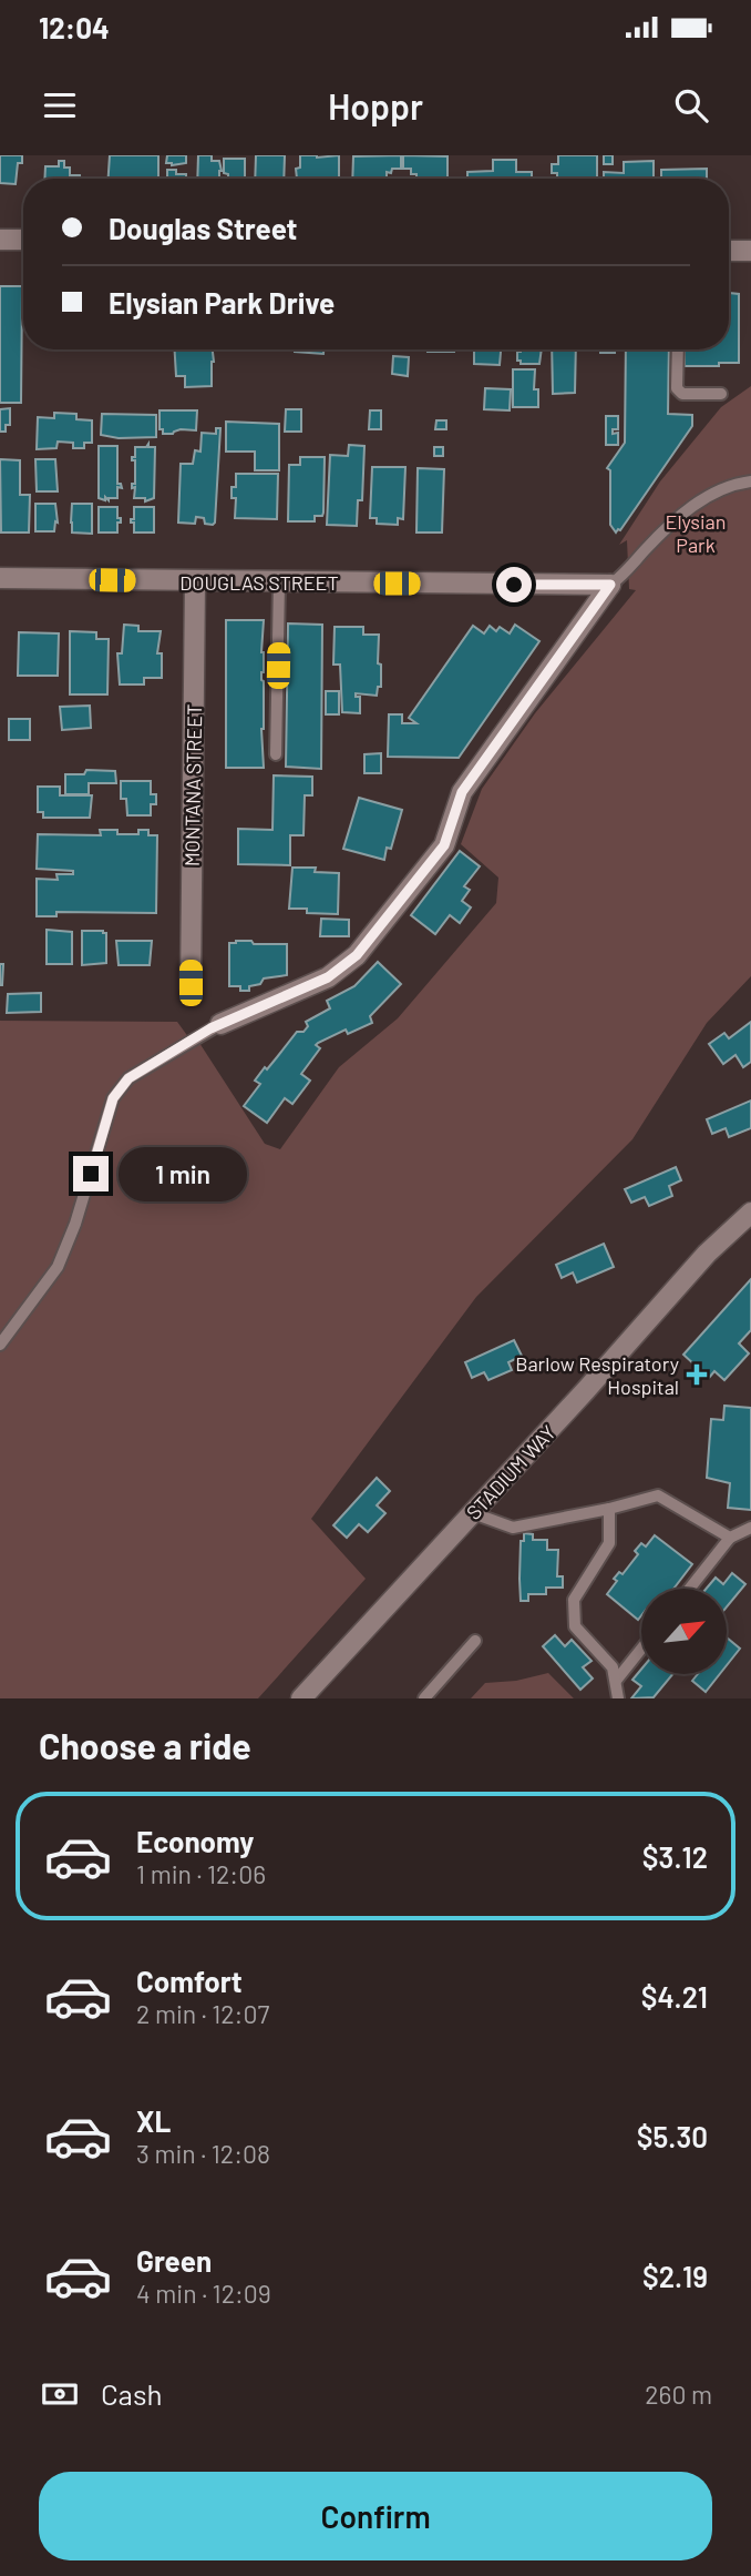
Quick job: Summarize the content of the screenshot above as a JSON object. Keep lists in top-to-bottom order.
{
  "streets": {
    "street": ["DOUGLAS STREET", "MONTANA STREET", "STADIUM WAY"]
  },
  "crossings": [
    ["DOUGLAS STREET", "MONTANA STREET"]
  ],
  "parks": ["Elysian Park"],
  "places": {
    "health": ["Barlow Respiratory Hospital"]
  },
  "north": "top right",
  "page": {
    "status": "12:04",
    "header": "Hoppr",
    "banner": ["Douglas Street", "Elysian Park Drive"],
    "bubble": "1 min",
    "heading": "Choose a ride",
    "list": [
      {
        "name": "Economy",
        "note": "1 min · 12:06",
        "value": "$3.12"
      },
      {
        "name": "Comfort",
        "note": "2 min · 12:07",
        "value": "$4.21"
      },
      {
        "name": "XL",
        "note": "3 min · 12:08",
        "value": "$5.30"
      },
      {
        "name": "Green",
        "note": "4 min · 12:09",
        "value": "$2.19"
      }
    ],
    "pay": ["Cash", "260 m"],
    "buttons": "Confirm"
  }
}
